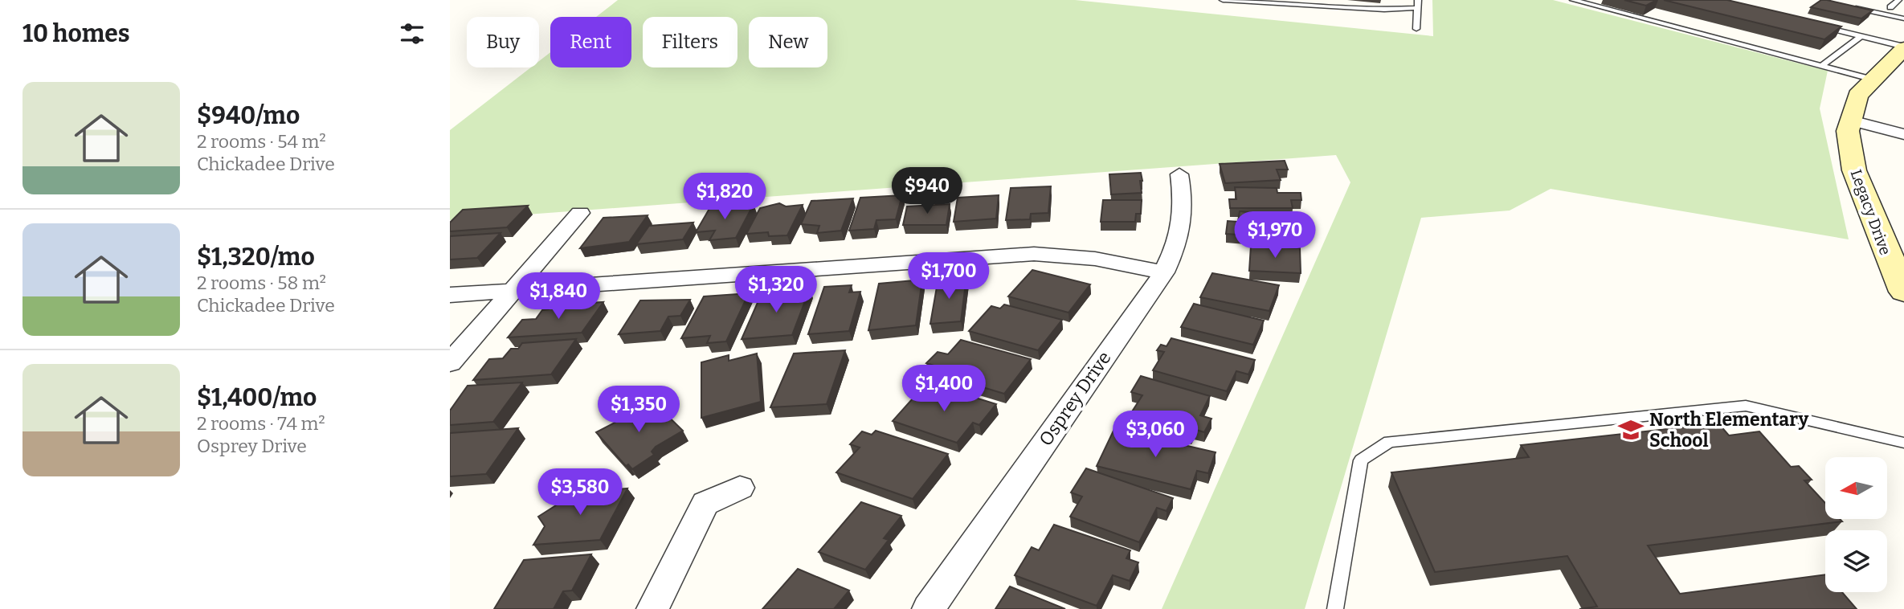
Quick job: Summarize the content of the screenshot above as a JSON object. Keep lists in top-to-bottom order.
{
  "streets": {
    "street": ["Legacy Drive", "Osprey Drive"]
  },
  "places": {
    "school or university": ["North Elementary School"]
  },
  "north": "left",
  "page": {
    "heading": "10 homes",
    "chip": [
      "Buy",
      "Rent",
      "Filters",
      "New"
    ],
    "list": [
      {
        "name": "$940/mo",
        "note": "2 rooms · 54 m² · Chickadee Drive"
      },
      {
        "name": "$1,320/mo",
        "note": "2 rooms · 58 m² · Chickadee Drive"
      },
      {
        "name": "$1,400/mo",
        "note": "2 rooms · 74 m² · Osprey Drive"
      }
    ],
    "price": [
      "$940",
      "$1,820",
      "$1,970",
      "$1,700",
      "$1,320",
      "$1,840",
      "$1,400",
      "$1,350",
      "$3,060",
      "$3,580"
    ]
  }
}
